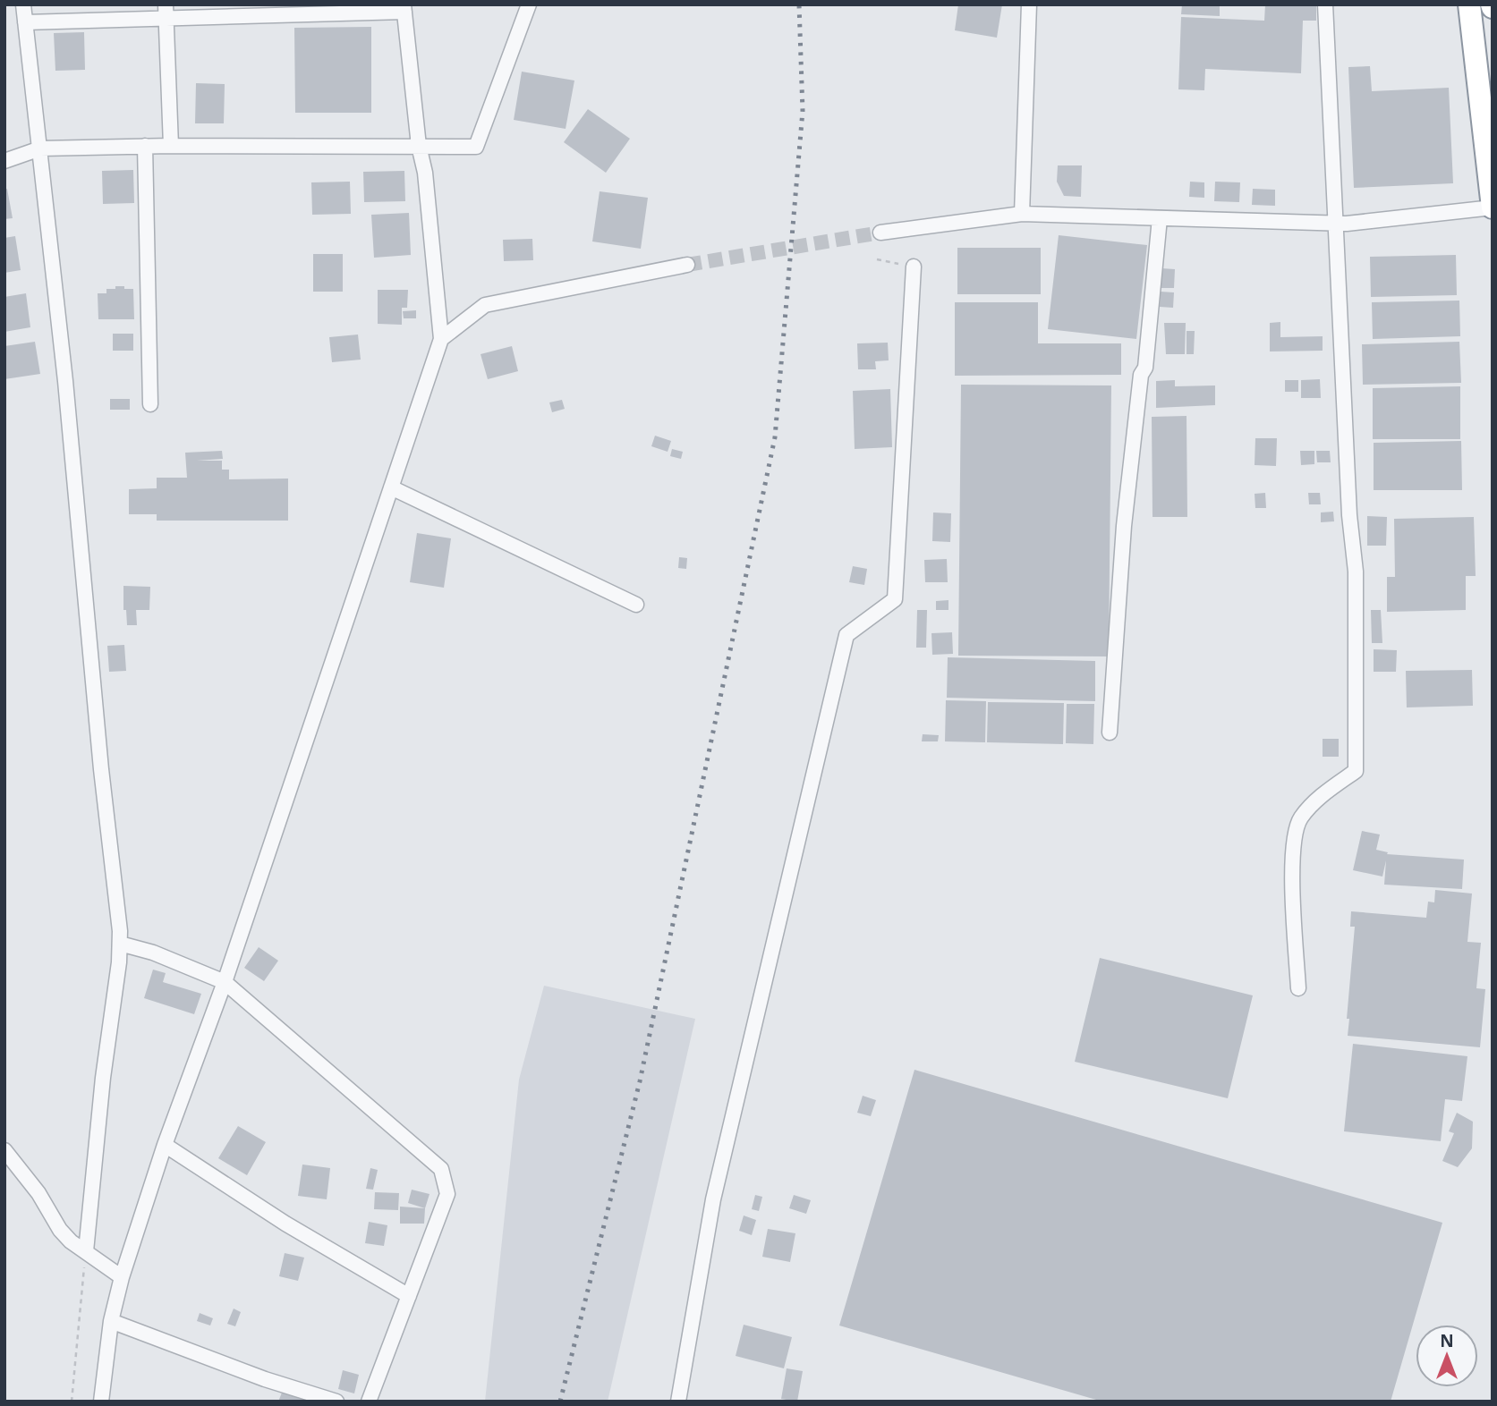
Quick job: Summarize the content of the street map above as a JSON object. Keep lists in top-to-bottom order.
{
  "north": "top"
}
